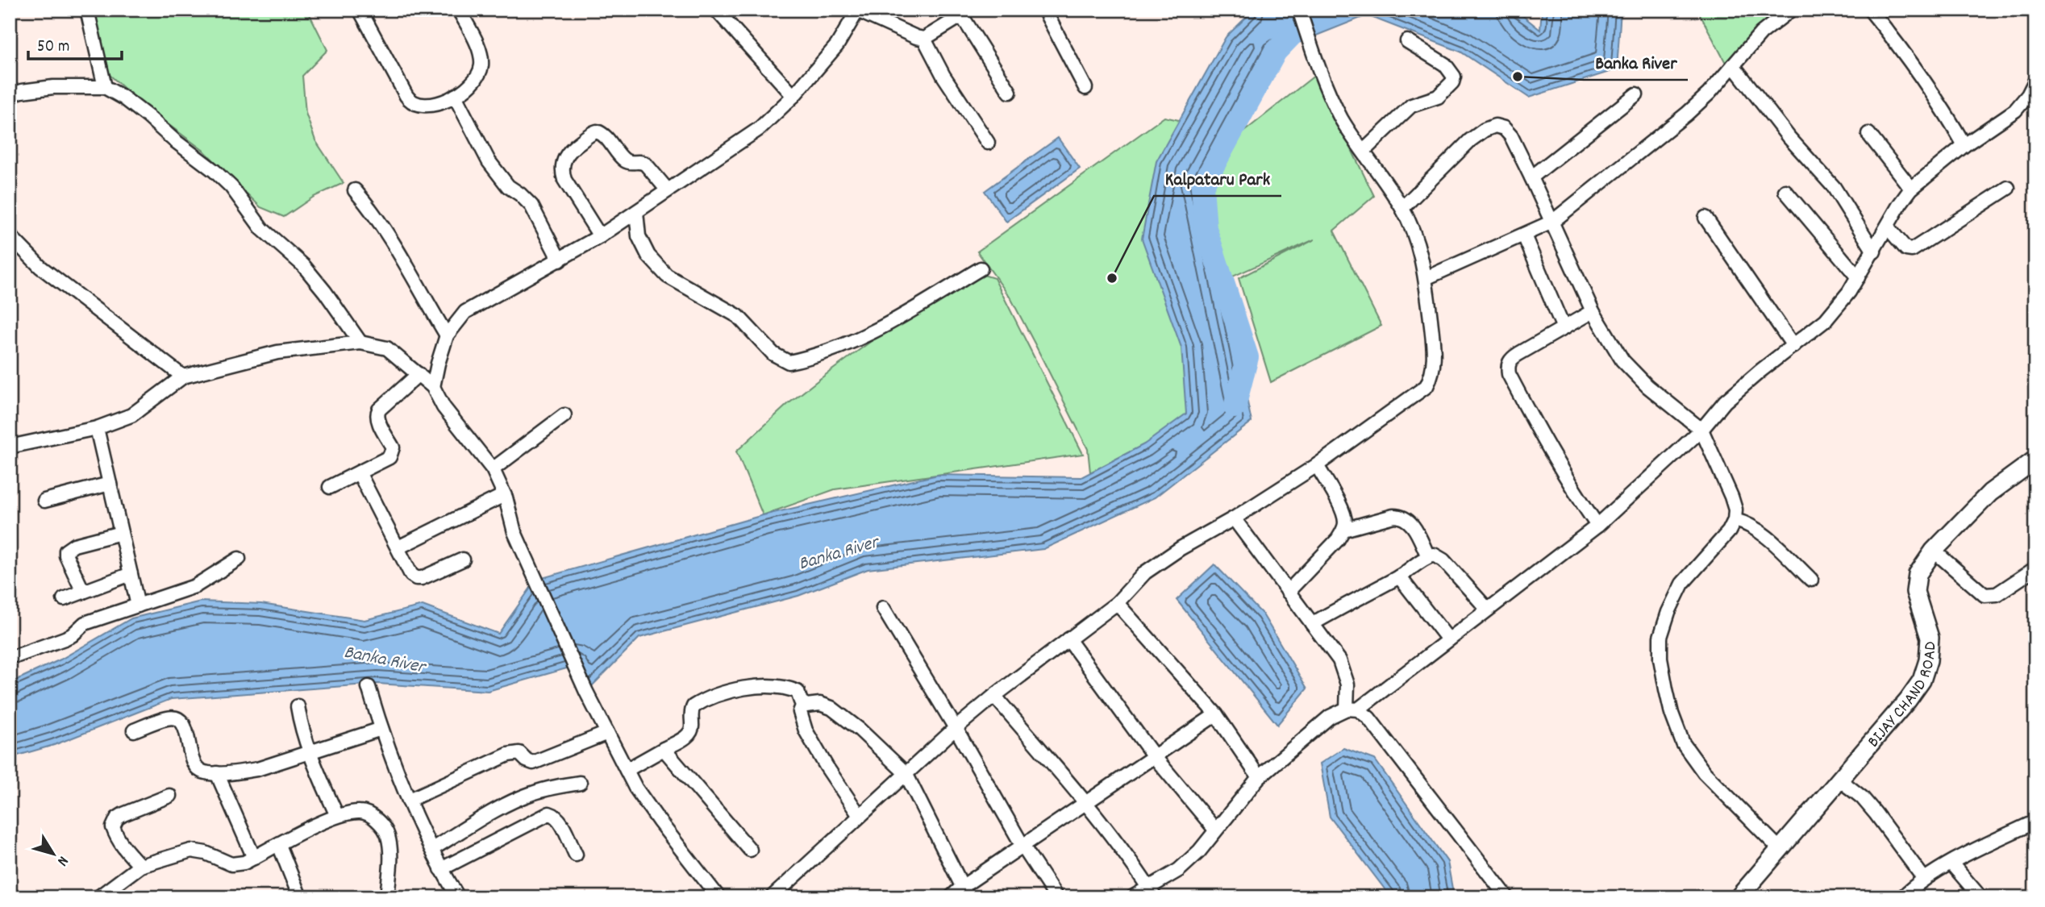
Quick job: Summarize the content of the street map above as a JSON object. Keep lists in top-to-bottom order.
{
  "streets": {
    "main road": ["BIJAY CHAND ROAD"]
  },
  "water": ["Banka River"],
  "places": ["Banka River", "Kalpataru Park"],
  "scale_bar": "50 m",
  "north": "bottom right"
}
